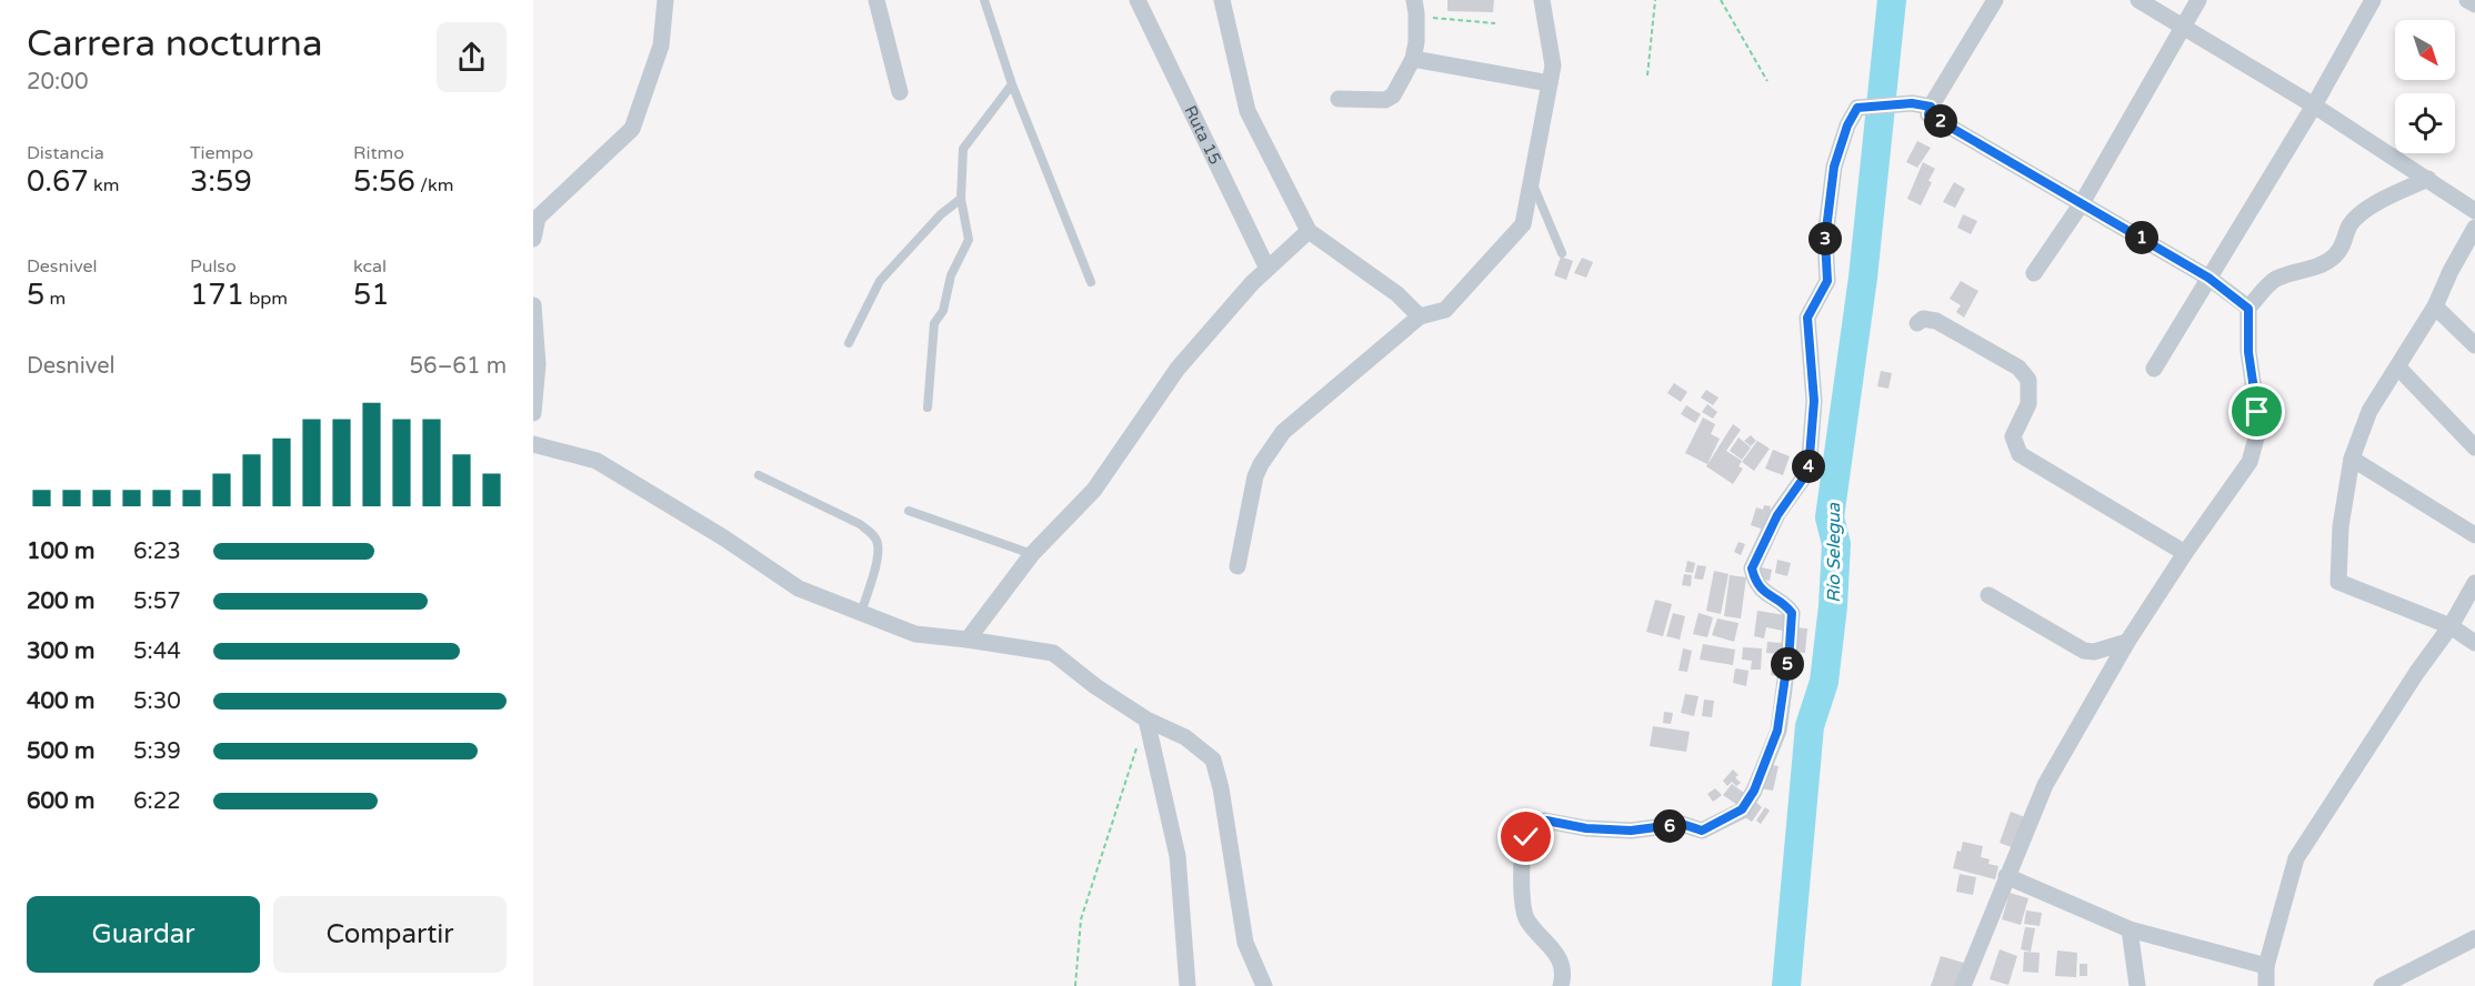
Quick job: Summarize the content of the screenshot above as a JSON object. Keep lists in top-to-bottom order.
{
  "streets": {
    "street": ["Ruta 15"]
  },
  "water": ["Río Selegua"],
  "north": "bottom right",
  "page": {
    "heading": ["Carrera nocturna", "20:00"],
    "pins": [
      "2",
      "1",
      "3",
      "4",
      "5",
      "6"
    ],
    "stats": [
      ["Distancia", "0.67 km"],
      ["Tiempo", "3:59"],
      ["Ritmo", "5:56 /km"],
      ["Desnivel", "5 m"],
      ["Pulso", "171 bpm"],
      ["kcal", "51"]
    ],
    "chart": ["Desnivel", "56–61 m"],
    "list": [
      {
        "name": "100 m",
        "note": "6:23"
      },
      {
        "name": "200 m",
        "note": "5:57"
      },
      {
        "name": "300 m",
        "note": "5:44"
      },
      {
        "name": "400 m",
        "note": "5:30"
      },
      {
        "name": "500 m",
        "note": "5:39"
      },
      {
        "name": "600 m",
        "note": "6:22"
      }
    ],
    "buttons": ["Guardar", "Compartir"]
  }
}
